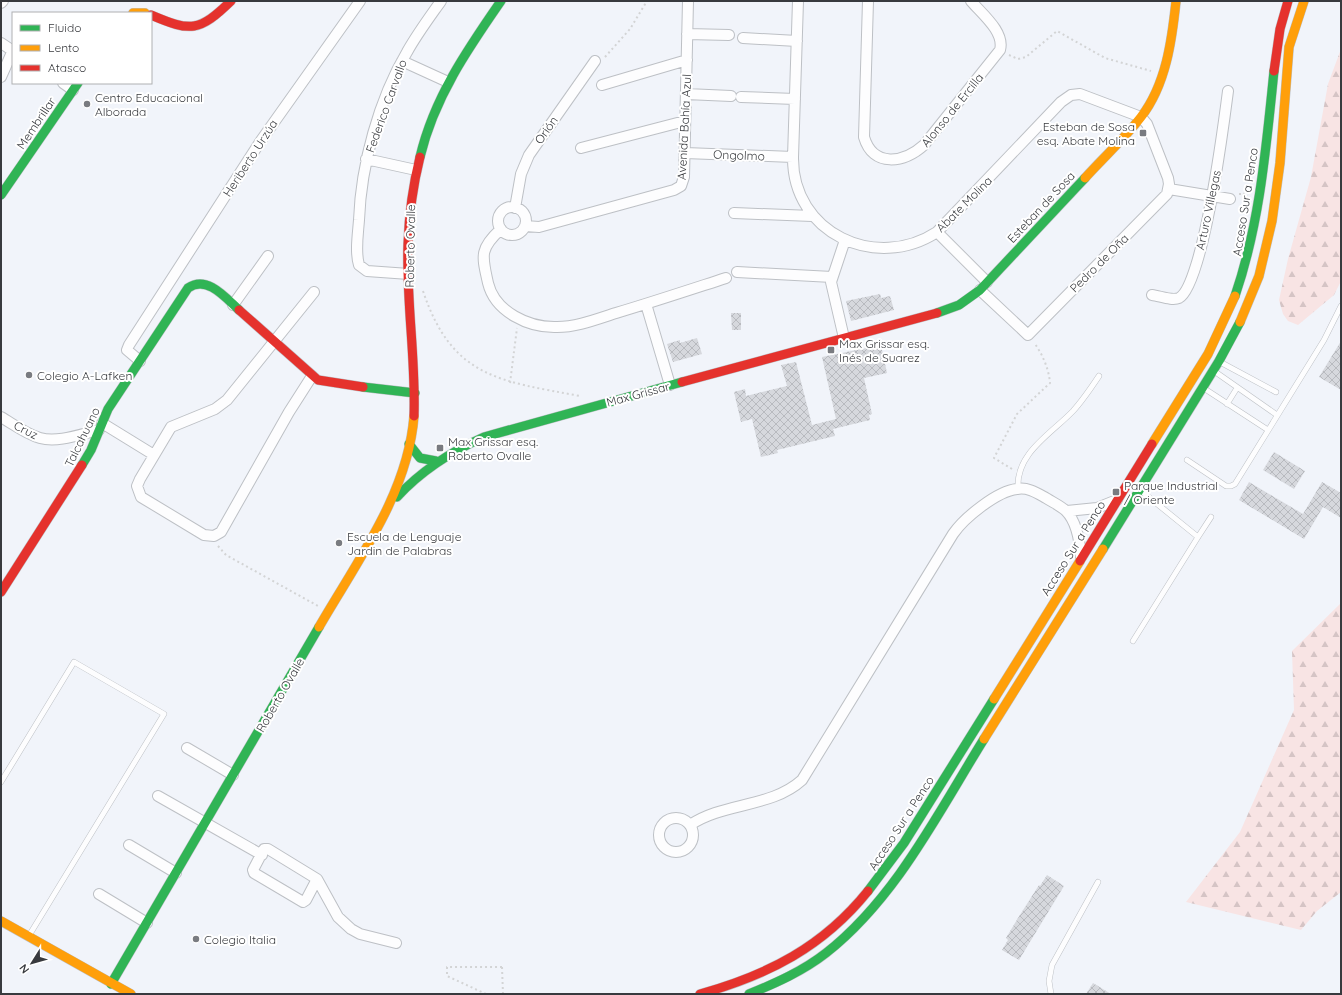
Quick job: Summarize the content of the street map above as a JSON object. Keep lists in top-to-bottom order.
{
  "streets": {
    "street": [
      "Federico Carvallo",
      "Alonso de Ercilla",
      "Membrillar",
      "Avenida Bahía Azul",
      "Orión",
      "Ongolmo",
      "Heriberto Urzúa",
      "Acceso Sur a Penco",
      "Abate Molina",
      "Esteban de Sosa",
      "Arturo Villegas",
      "Roberto Ovalle",
      "Pedro de Oña",
      "Max Grissar",
      "Cruz",
      "Talcahuano"
    ]
  },
  "crossings": [
    ["Federico Carvallo", "Roberto Ovalle"],
    ["Avenida Bahía Azul", "Orión"],
    ["Avenida Bahía Azul", "Ongolmo"],
    ["Ongolmo", "Abate Molina"],
    ["Heriberto Urzúa", "Talcahuano"],
    ["Abate Molina", "Esteban de Sosa"],
    ["Esteban de Sosa", "Pedro de Oña"],
    ["Esteban de Sosa", "Max Grissar"],
    ["Roberto Ovalle", "Max Grissar"],
    ["Cruz", "Talcahuano"]
  ],
  "places": {
    "other": [
      "Centro Educacional Alborada",
      "Colegio A-Lafken",
      "Escuela de Lenguaje Jardin de Palabras",
      "Colegio Italia"
    ],
    "transit": [
      "Esteban de Sosa esq. Abate Molina",
      "Max Grissar esq. Inés de Suarez",
      "Max Grissar esq. Roberto Ovalle",
      "Parque Industrial / Oriente"
    ]
  },
  "legend": ["Fluido", "Lento", "Atasco"],
  "north": "bottom left"
}
